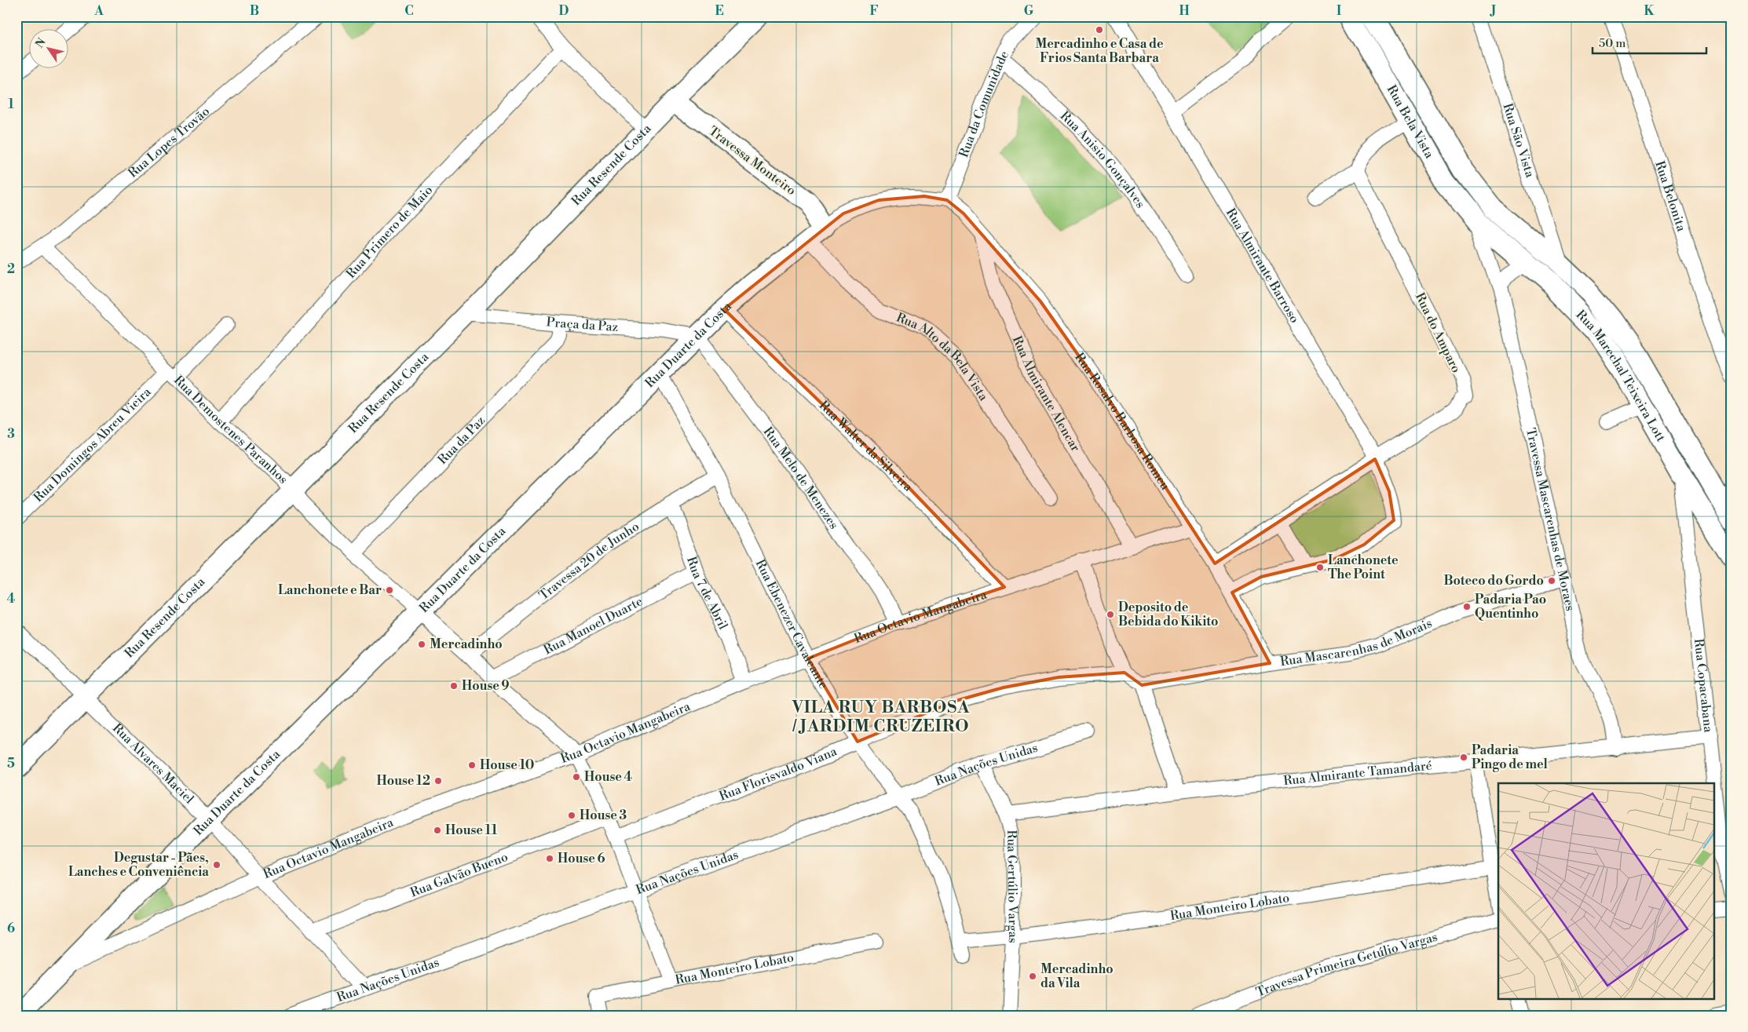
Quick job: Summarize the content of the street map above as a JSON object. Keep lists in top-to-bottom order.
{
  "streets": {
    "main road": [
      "Rua Bela Vista",
      "Travessa Monteiro",
      "Rua Resende Costa",
      "Rua Duarte da Costa",
      "Rua Marechal Teixeira Lott"
    ],
    "street": [
      "Rua da Comunidade",
      "Rua São Vista",
      "Rua Lopes Trovão",
      "Rua Anisio Gonçalves",
      "Rua Belonita",
      "Rua Primero de Maio",
      "Rua Almirante Barroso",
      "Praça da Paz",
      "Rua do Amparo",
      "Rua Alto da Bela Vista",
      "Rua Almirante Alencar",
      "Rua Rosalvo Barbosa Romeu",
      "Rua Demostenes Paranhos",
      "Rua da Paz",
      "Rua Domingos Abreu Vieira",
      "Rua Walter da Silveira",
      "Rua Melo de Menezes",
      "Travessa Mascarenhas de Moraes",
      "Travessa 20 de Junho",
      "Rua 7 de Abril",
      "Rua Octavio Mangabeira",
      "Rua Ebenezer Cavalcante",
      "Rua Manoel Duarte",
      "Rua Mascarenhas de Morais",
      "Rua Copacabana",
      "Rua Alvares Maciel",
      "Rua Nações Unidas",
      "Rua Almirante Tamandaré",
      "Rua Florisvaldo Viana",
      "Rua Galvão Bueno",
      "Rua Gertúlio Vargas",
      "Rua Monteiro Lobato",
      "Travessa Primeira Getúlio Vargas"
    ]
  },
  "crossings": [
    ["Rua da Comunidade", "Rua Anisio Gonçalves"],
    ["Rua da Comunidade", "Rua Duarte da Costa"],
    ["Rua da Comunidade", "Rua Rosalvo Barbosa Romeu"],
    ["Rua Bela Vista", "Rua Marechal Teixeira Lott"],
    ["Rua Bela Vista", "Travessa Mascarenhas de Moraes"],
    ["Rua São Vista", "Rua Marechal Teixeira Lott"],
    ["Rua Lopes Trovão", "Rua Demostenes Paranhos"],
    ["Travessa Monteiro", "Rua Resende Costa"],
    ["Travessa Monteiro", "Rua Duarte da Costa"],
    ["Rua Resende Costa", "Praça da Paz"],
    ["Rua Resende Costa", "Rua Demostenes Paranhos"],
    ["Rua Resende Costa", "Rua Alvares Maciel"],
    ["Rua Primero de Maio", "Rua Demostenes Paranhos"],
    ["Rua Almirante Barroso", "Rua do Amparo"],
    ["Praça da Paz", "Rua Duarte da Costa"],
    ["Praça da Paz", "Rua da Paz"],
    ["Praça da Paz", "Rua Melo de Menezes"],
    ["Rua Duarte da Costa", "Rua Alto da Bela Vista"],
    ["Rua Duarte da Costa", "Rua Rosalvo Barbosa Romeu"],
    ["Rua Duarte da Costa", "Rua Demostenes Paranhos"],
    ["Rua Duarte da Costa", "Rua Walter da Silveira"],
    ["Rua Duarte da Costa", "Rua Melo de Menezes"],
    ["Rua Duarte da Costa", "Rua Octavio Mangabeira"],
    ["Rua Duarte da Costa", "Rua Ebenezer Cavalcante"],
    ["Rua Duarte da Costa", "Rua Alvares Maciel"],
    ["Rua Marechal Teixeira Lott", "Travessa Mascarenhas de Moraes"],
    ["Rua Marechal Teixeira Lott", "Rua Copacabana"],
    ["Rua Almirante Alencar", "Rua Rosalvo Barbosa Romeu"],
    ["Rua Almirante Alencar", "Rua Octavio Mangabeira"],
    ["Rua Rosalvo Barbosa Romeu", "Rua Octavio Mangabeira"],
    ["Rua Rosalvo Barbosa Romeu", "Rua Mascarenhas de Morais"],
    ["Rua Demostenes Paranhos", "Rua da Paz"],
    ["Rua Demostenes Paranhos", "Rua Domingos Abreu Vieira"],
    ["Rua Demostenes Paranhos", "Travessa 20 de Junho"],
    ["Rua Demostenes Paranhos", "Rua Octavio Mangabeira"],
    ["Rua Demostenes Paranhos", "Rua Manoel Duarte"],
    ["Rua Walter da Silveira", "Rua Octavio Mangabeira"],
    ["Rua Melo de Menezes", "Rua Octavio Mangabeira"],
    ["Travessa Mascarenhas de Moraes", "Rua Mascarenhas de Morais"],
    ["Travessa Mascarenhas de Moraes", "Rua Almirante Tamandaré"],
    ["Travessa 20 de Junho", "Rua 7 de Abril"],
    ["Travessa 20 de Junho", "Rua Ebenezer Cavalcante"],
    ["Rua 7 de Abril", "Rua Octavio Mangabeira"],
    ["Rua 7 de Abril", "Rua Manoel Duarte"],
    ["Rua Octavio Mangabeira", "Rua Ebenezer Cavalcante"],
    ["Rua Octavio Mangabeira", "Rua Alvares Maciel"],
    ["Rua Ebenezer Cavalcante", "Rua Nações Unidas"],
    ["Rua Ebenezer Cavalcante", "Rua Florisvaldo Viana"],
    ["Rua Ebenezer Cavalcante", "Rua Monteiro Lobato"],
    ["Rua Copacabana", "Rua Almirante Tamandaré"],
    ["Rua Alvares Maciel", "Rua Nações Unidas"],
    ["Rua Alvares Maciel", "Rua Galvão Bueno"],
    ["Rua Nações Unidas", "Rua Gertúlio Vargas"],
    ["Rua Almirante Tamandaré", "Rua Gertúlio Vargas"],
    ["Rua Gertúlio Vargas", "Rua Monteiro Lobato"]
  ],
  "districts": ["VILA RUY BARBOSA / JARDIM CRUZEIRO"],
  "places": [
    "Mercadinho e Casa de Frios Santa Barbara",
    "Lanchonete The Point",
    "Boteco do Gordo",
    "Lanchonete e Bar",
    "Padaria Pao Quentinho",
    "Deposito de Bebida do Kikito",
    "Mercadinho",
    "House 9",
    "Padaria Pingo de mel",
    "House 10",
    "House 4",
    "House 12",
    "House 3",
    "House 11",
    "House 6",
    "Degustar - Pães, Lanches e Conveniência",
    "Mercadinho da Vila"
  ],
  "scale_bar": "50 m",
  "north": "top left",
  "grid": {
    "columns": [
      "A",
      "B",
      "C",
      "D",
      "E",
      "F",
      "G",
      "H",
      "I",
      "J",
      "K"
    ],
    "rows": [
      "1",
      "2",
      "3",
      "4",
      "5",
      "6"
    ]
  }
}
